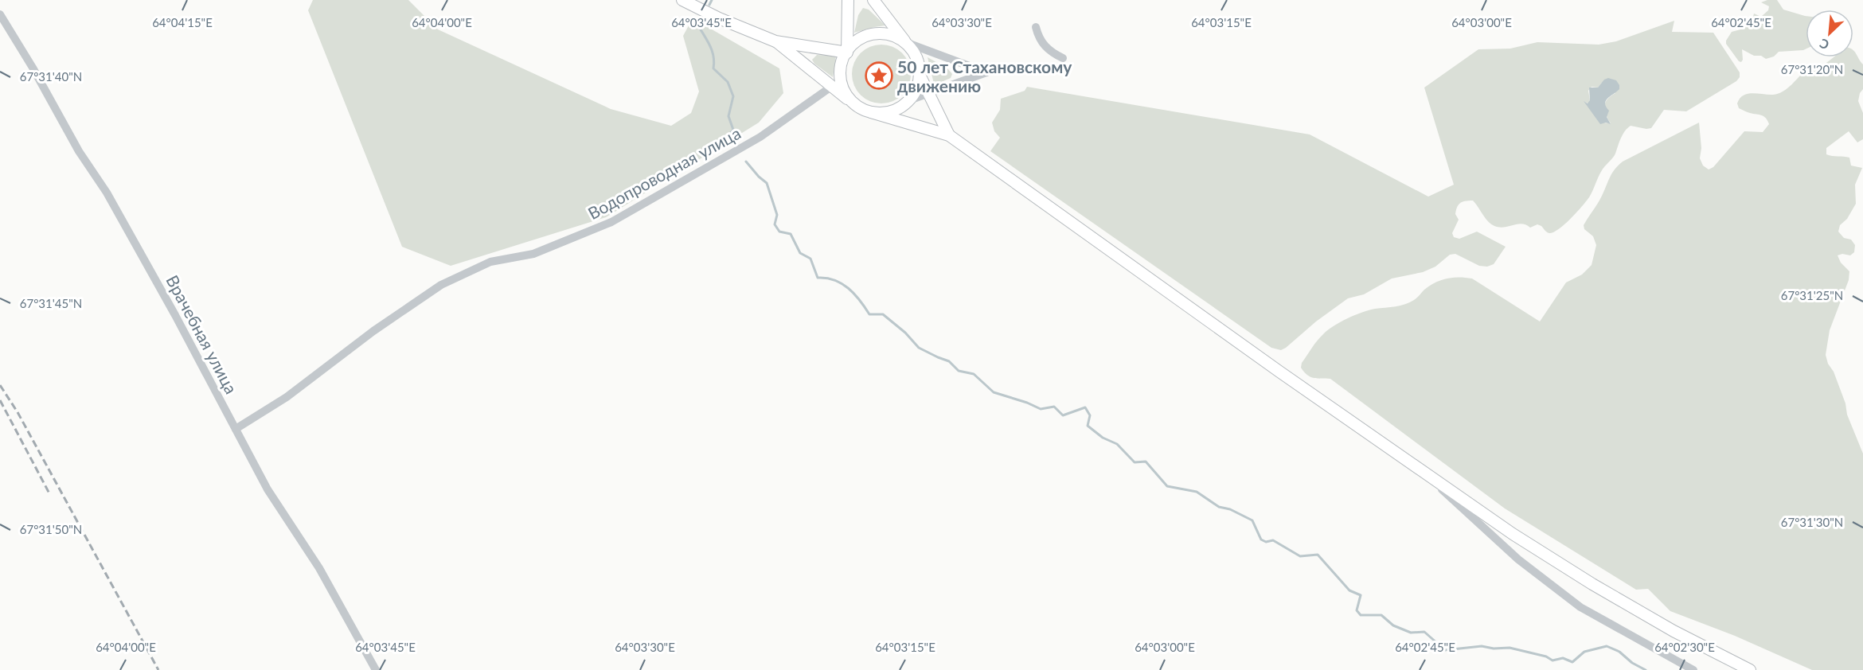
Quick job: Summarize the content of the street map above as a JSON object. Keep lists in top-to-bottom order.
{
  "streets": {
    "street": ["Водопроводная улица", "Врачебная улица"]
  },
  "crossings": [
    ["Водопроводная улица", "Врачебная улица"]
  ],
  "places": {
    "place": ["50 лет Стахановскому движению"]
  },
  "north": "bottom left",
  "coordinates": [
    "64°03'30\"E",
    "64°03'15\"E",
    "64°03'00\"E",
    "64°04'15\"E",
    "64°04'00\"E",
    "64°03'45\"E",
    "64°02'45\"E",
    "67°31'20\"N",
    "67°31'40\"N",
    "67°31'25\"N",
    "67°31'45\"N",
    "67°31'30\"N",
    "67°31'50\"N",
    "64°02'30\"E"
  ]
}
